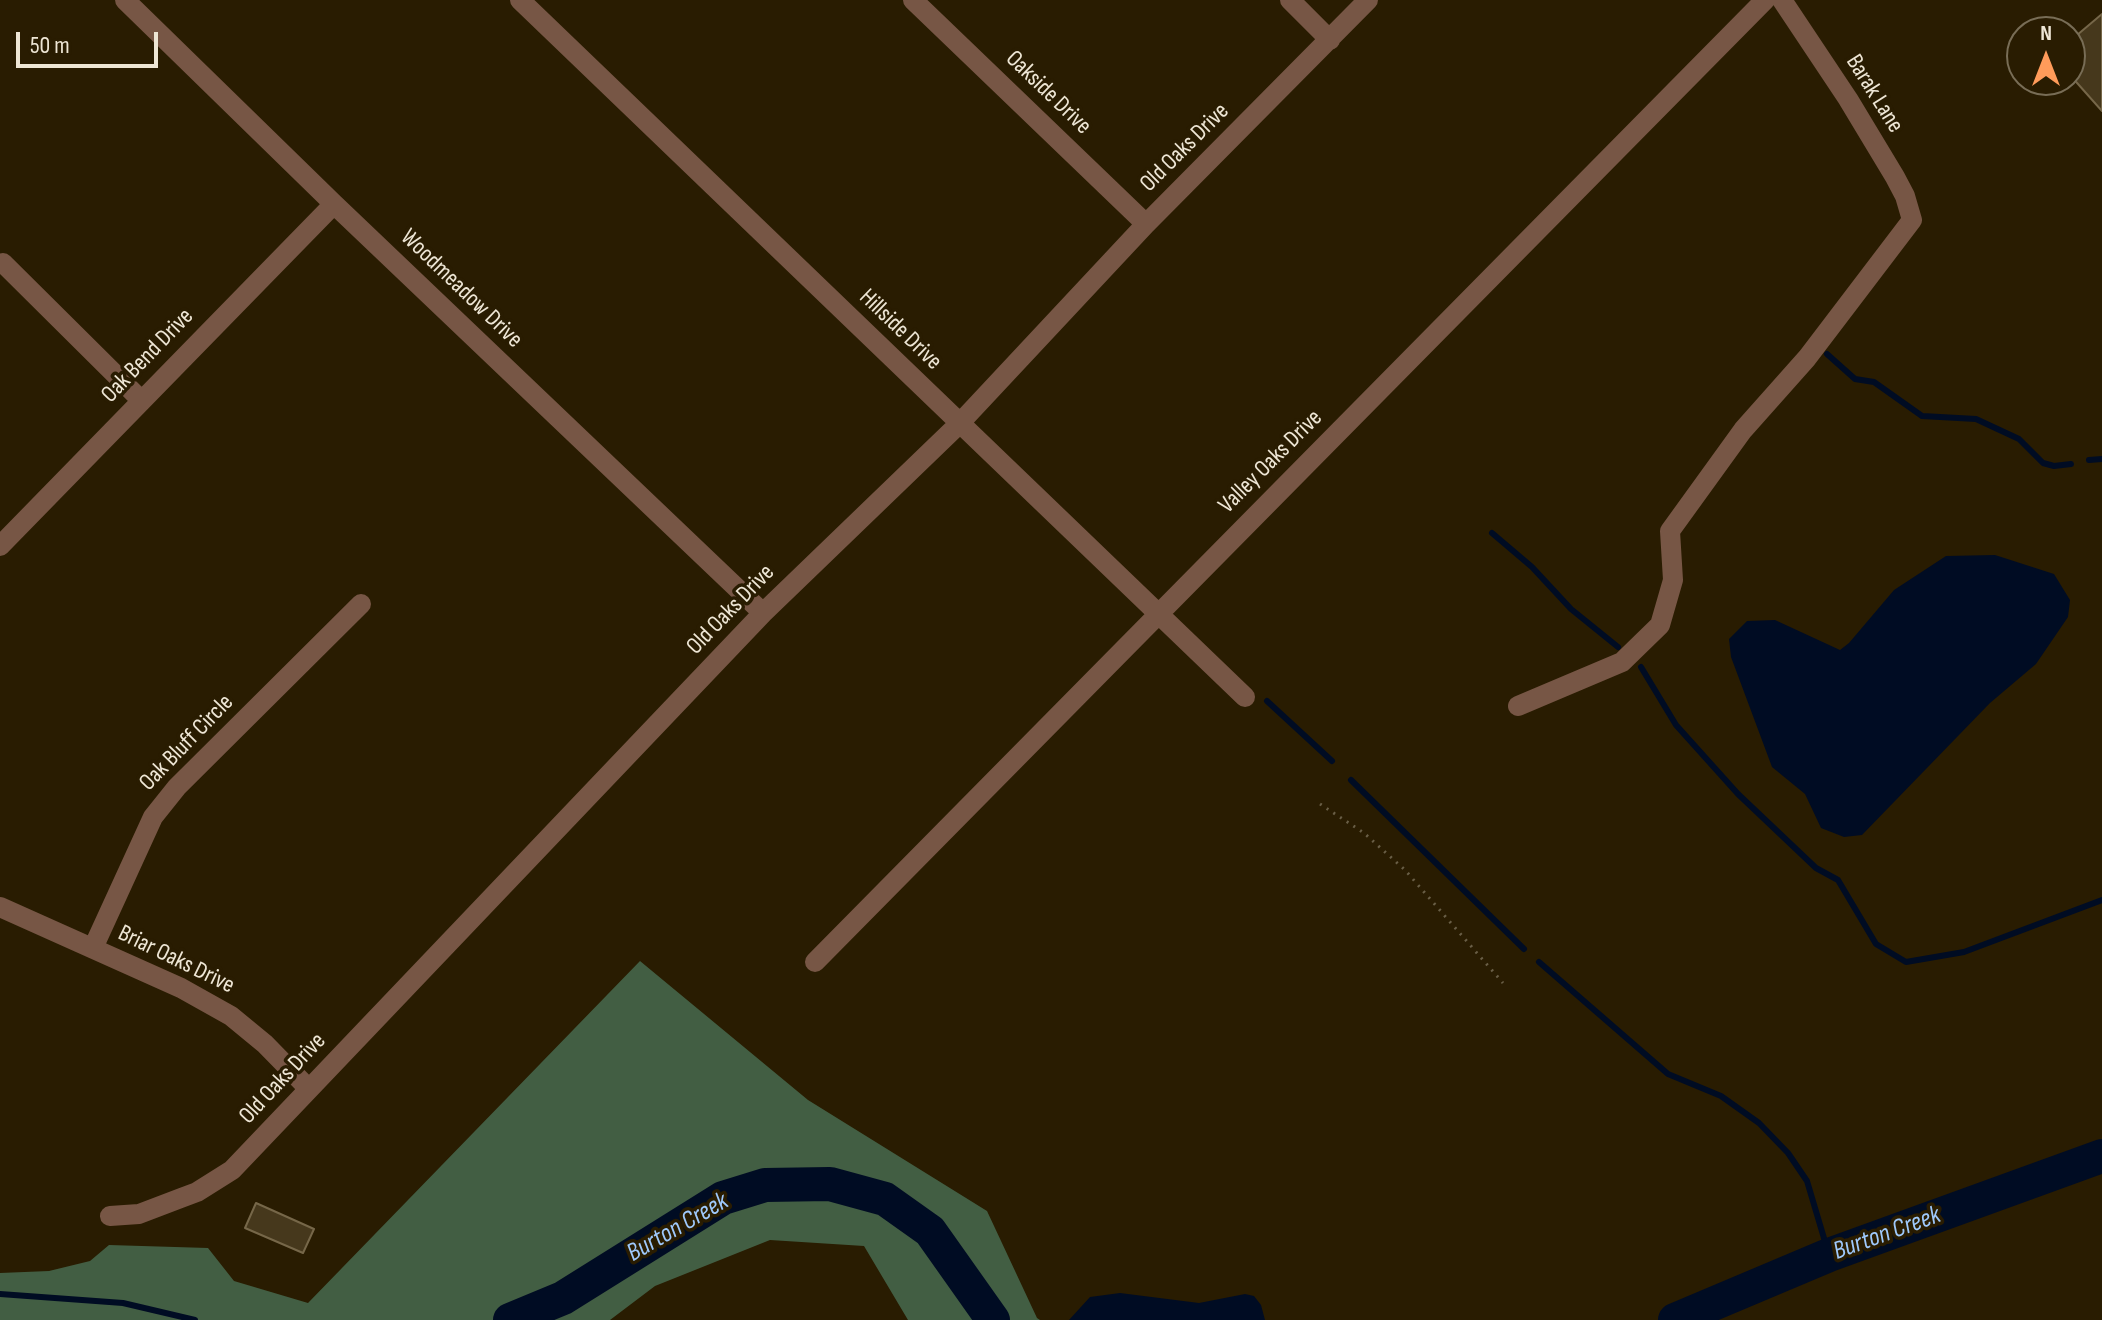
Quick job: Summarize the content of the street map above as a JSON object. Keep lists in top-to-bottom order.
{
  "streets": {
    "street": [
      "Oakside Drive",
      "Barak Lane",
      "Old Oaks Drive",
      "Woodmeadow Drive",
      "Hillside Drive",
      "Oak Bend Drive",
      "Valley Oaks Drive",
      "Oak Bluff Circle",
      "Briar Oaks Drive"
    ]
  },
  "crossings": [
    ["Oakside Drive", "Old Oaks Drive"],
    ["Old Oaks Drive", "Woodmeadow Drive"],
    ["Old Oaks Drive", "Hillside Drive"],
    ["Old Oaks Drive", "Briar Oaks Drive"],
    ["Woodmeadow Drive", "Oak Bend Drive"],
    ["Hillside Drive", "Valley Oaks Drive"],
    ["Oak Bluff Circle", "Briar Oaks Drive"]
  ],
  "water": ["Burton Creek"],
  "scale_bar": "50 m",
  "north": "top"
}
